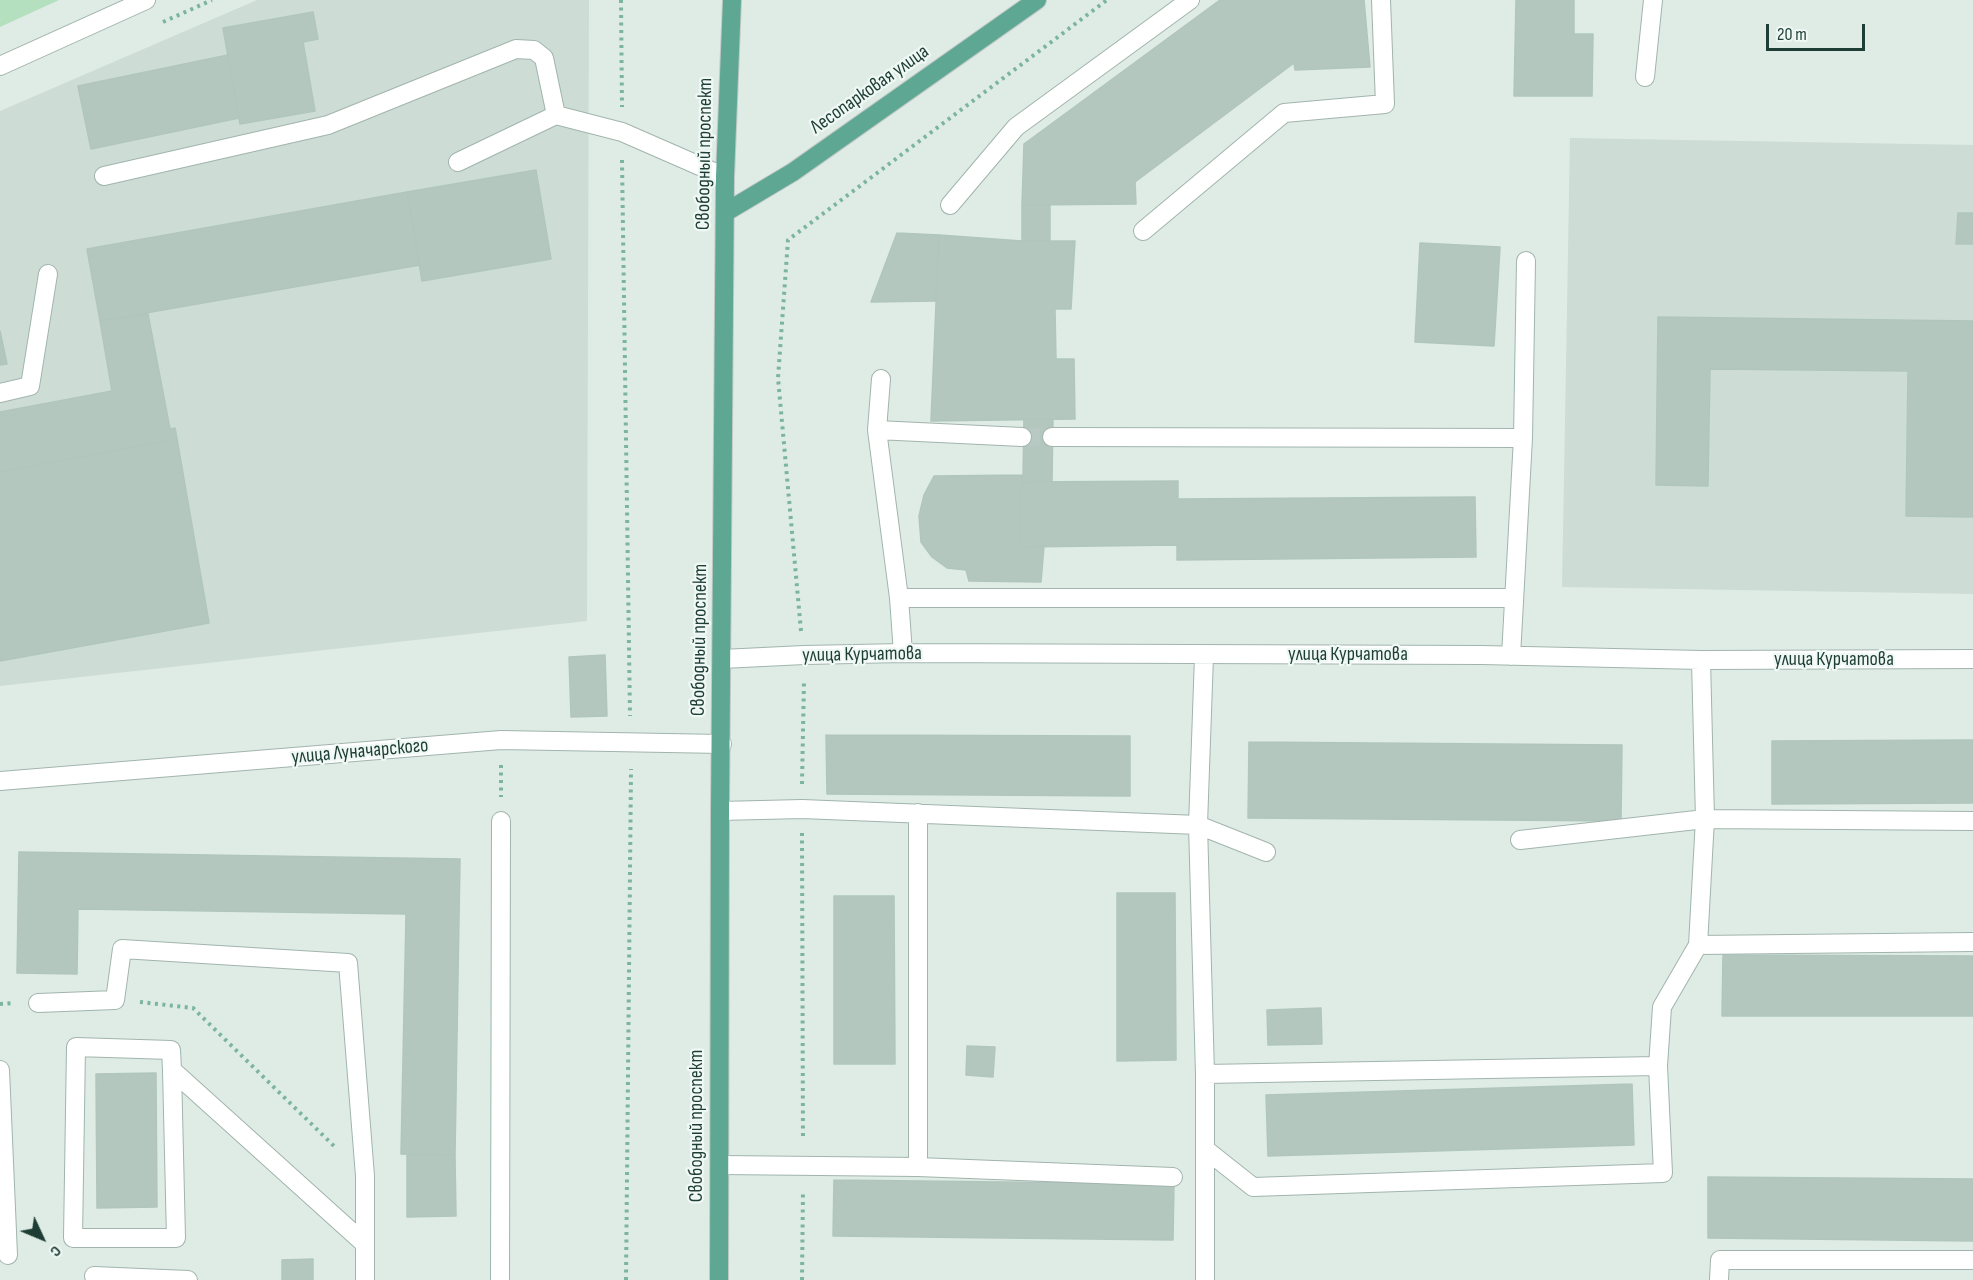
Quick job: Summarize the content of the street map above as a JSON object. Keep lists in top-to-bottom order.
{
  "streets": {
    "main road": ["Лесопарковая улица", "Свободный проспект"],
    "street": ["улица Курчатова", "улица Луначарского"]
  },
  "crossings": [
    ["Лесопарковая улица", "Свободный проспект"],
    ["Свободный проспект", "улица Курчатова"],
    ["Свободный проспект", "улица Луначарского"]
  ],
  "scale_bar": "20 m",
  "north": "bottom right"
}
